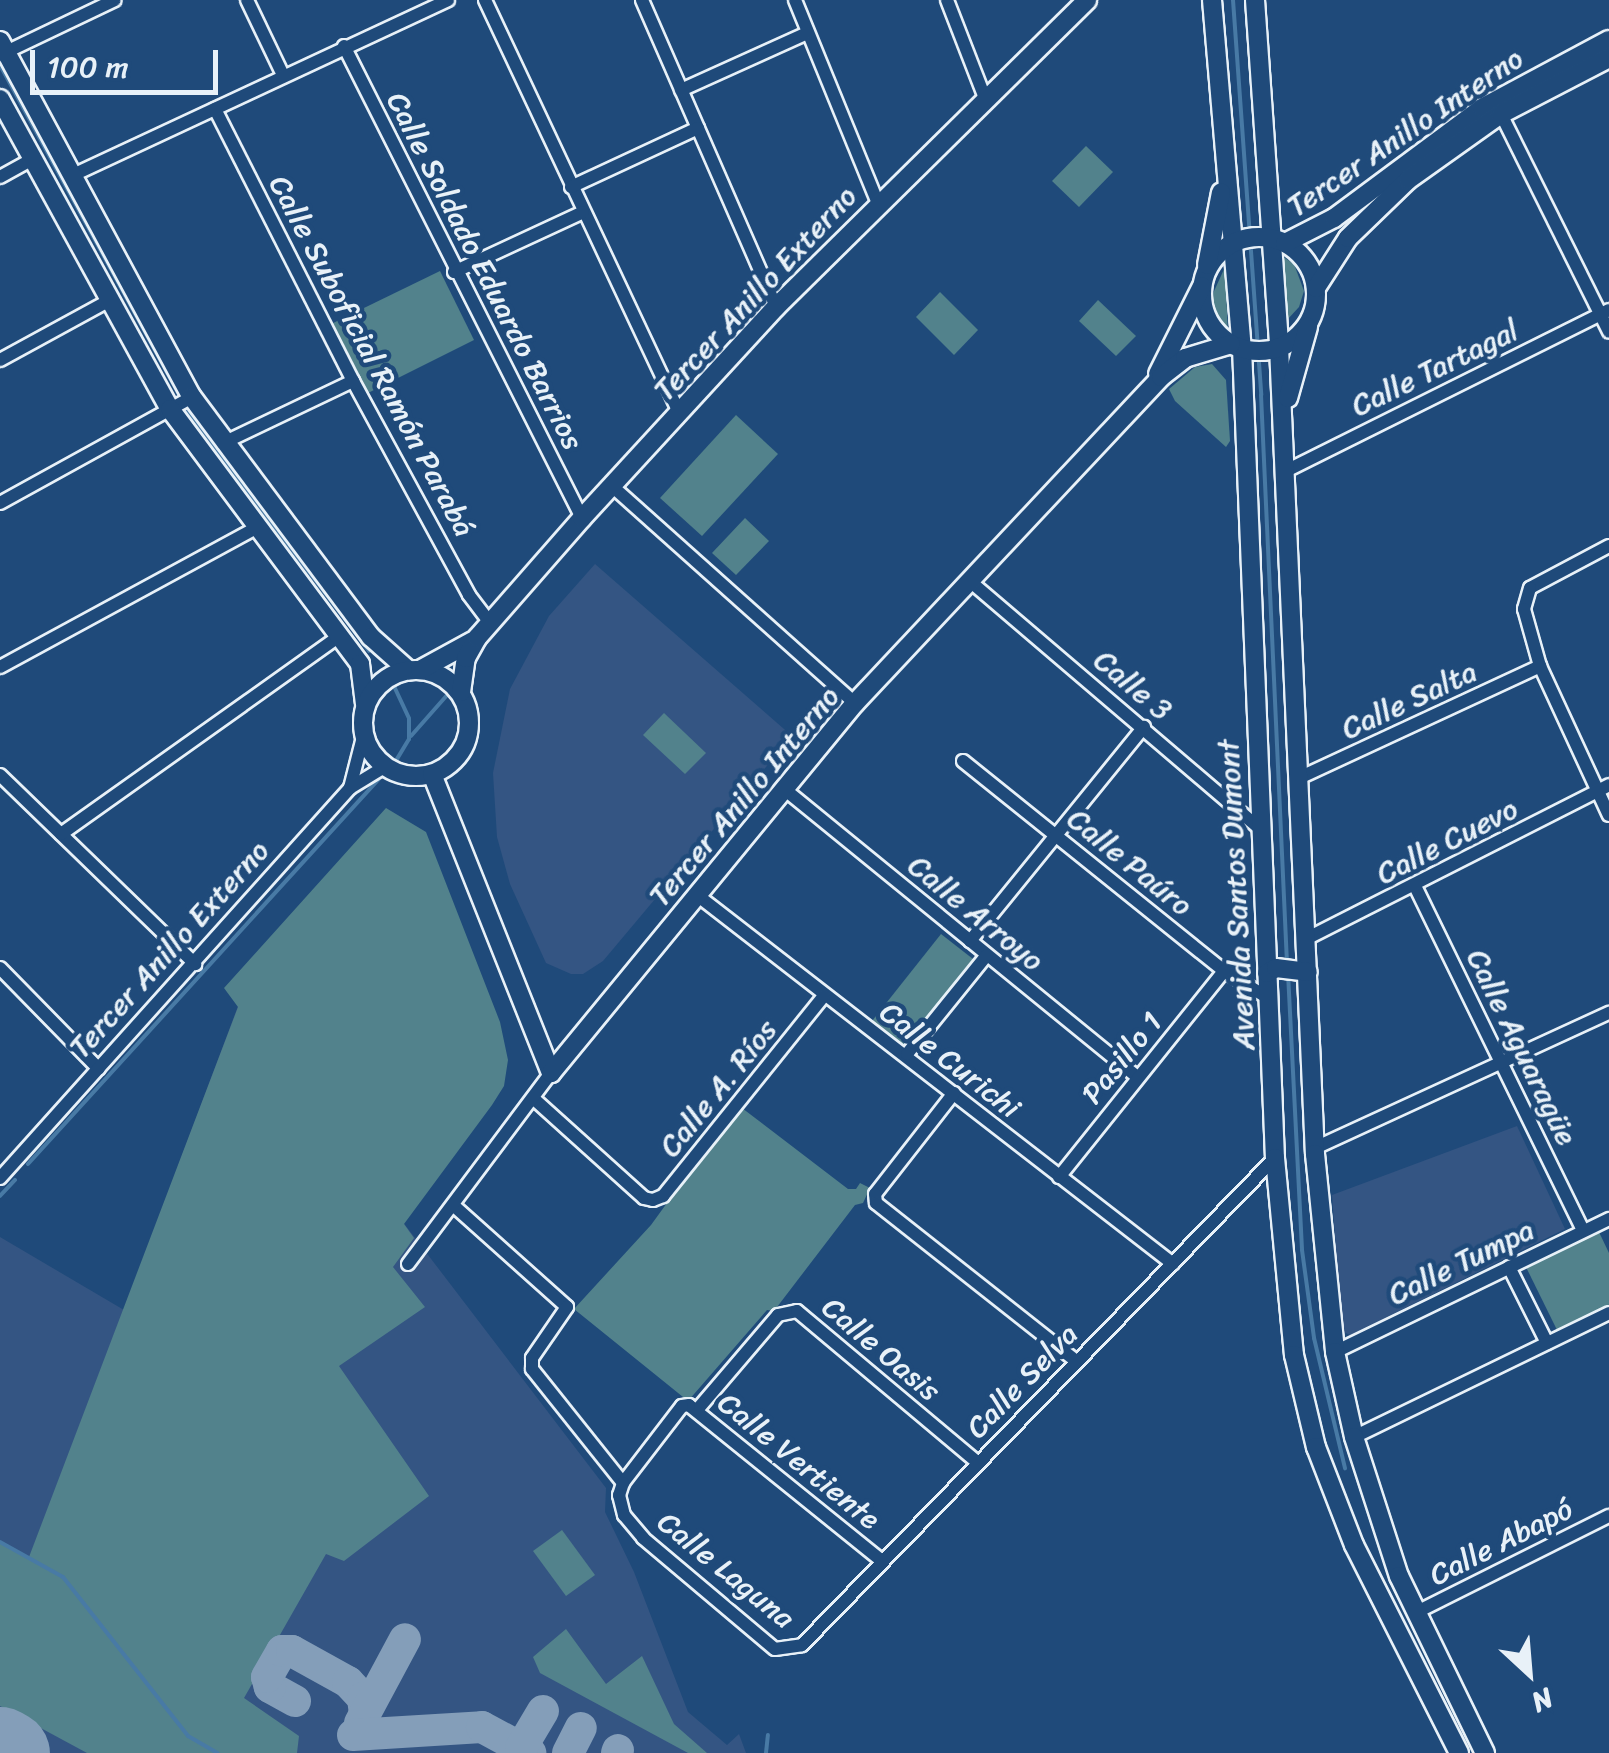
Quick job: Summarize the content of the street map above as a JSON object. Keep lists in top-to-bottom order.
{
  "streets": {
    "main road": ["Tercer Anillo Interno", "Tercer Anillo Externo", "Avenida Santos Dumont"],
    "street": [
      "Calle Soldado Eduardo Barrios",
      "Calle Suboficial Ramón Parabá",
      "Calle Tartagal",
      "Calle 3",
      "Calle Salta",
      "Calle Cuevo",
      "Calle Paúro",
      "Calle Arroyo",
      "Calle Aguaragüe",
      "Pasillo 1",
      "Calle Curichi",
      "Calle A. Ríos",
      "Calle Tumpa",
      "Calle Oasis",
      "Calle Selva",
      "Calle Vertiente",
      "Calle Abapó",
      "Calle Laguna"
    ]
  },
  "crossings": [
    ["Tercer Anillo Interno", "Calle 3"],
    ["Tercer Anillo Interno", "Avenida Santos Dumont"],
    ["Tercer Anillo Interno", "Calle Arroyo"],
    ["Tercer Anillo Interno", "Calle Curichi"],
    ["Tercer Anillo Interno", "Calle A. Ríos"],
    ["Tercer Anillo Interno", "Calle Laguna"],
    ["Calle Soldado Eduardo Barrios", "Tercer Anillo Externo"],
    ["Tercer Anillo Externo", "Calle Suboficial Ramón Parabá"],
    ["Calle 3", "Avenida Santos Dumont"],
    ["Calle Cuevo", "Calle Aguaragüe"],
    ["Calle Paúro", "Avenida Santos Dumont"],
    ["Calle Paúro", "Pasillo 1"],
    ["Avenida Santos Dumont", "Calle Selva"],
    ["Calle Arroyo", "Pasillo 1"],
    ["Calle Aguaragüe", "Calle Tumpa"],
    ["Pasillo 1", "Calle Curichi"],
    ["Calle Curichi", "Calle A. Ríos"],
    ["Calle Curichi", "Calle Selva"],
    ["Calle Oasis", "Calle Selva"],
    ["Calle Oasis", "Calle Vertiente"],
    ["Calle Selva", "Calle Vertiente"],
    ["Calle Selva", "Calle Laguna"],
    ["Calle Vertiente", "Calle Laguna"]
  ],
  "scale_bar": "100 m",
  "north": "bottom right"
}
